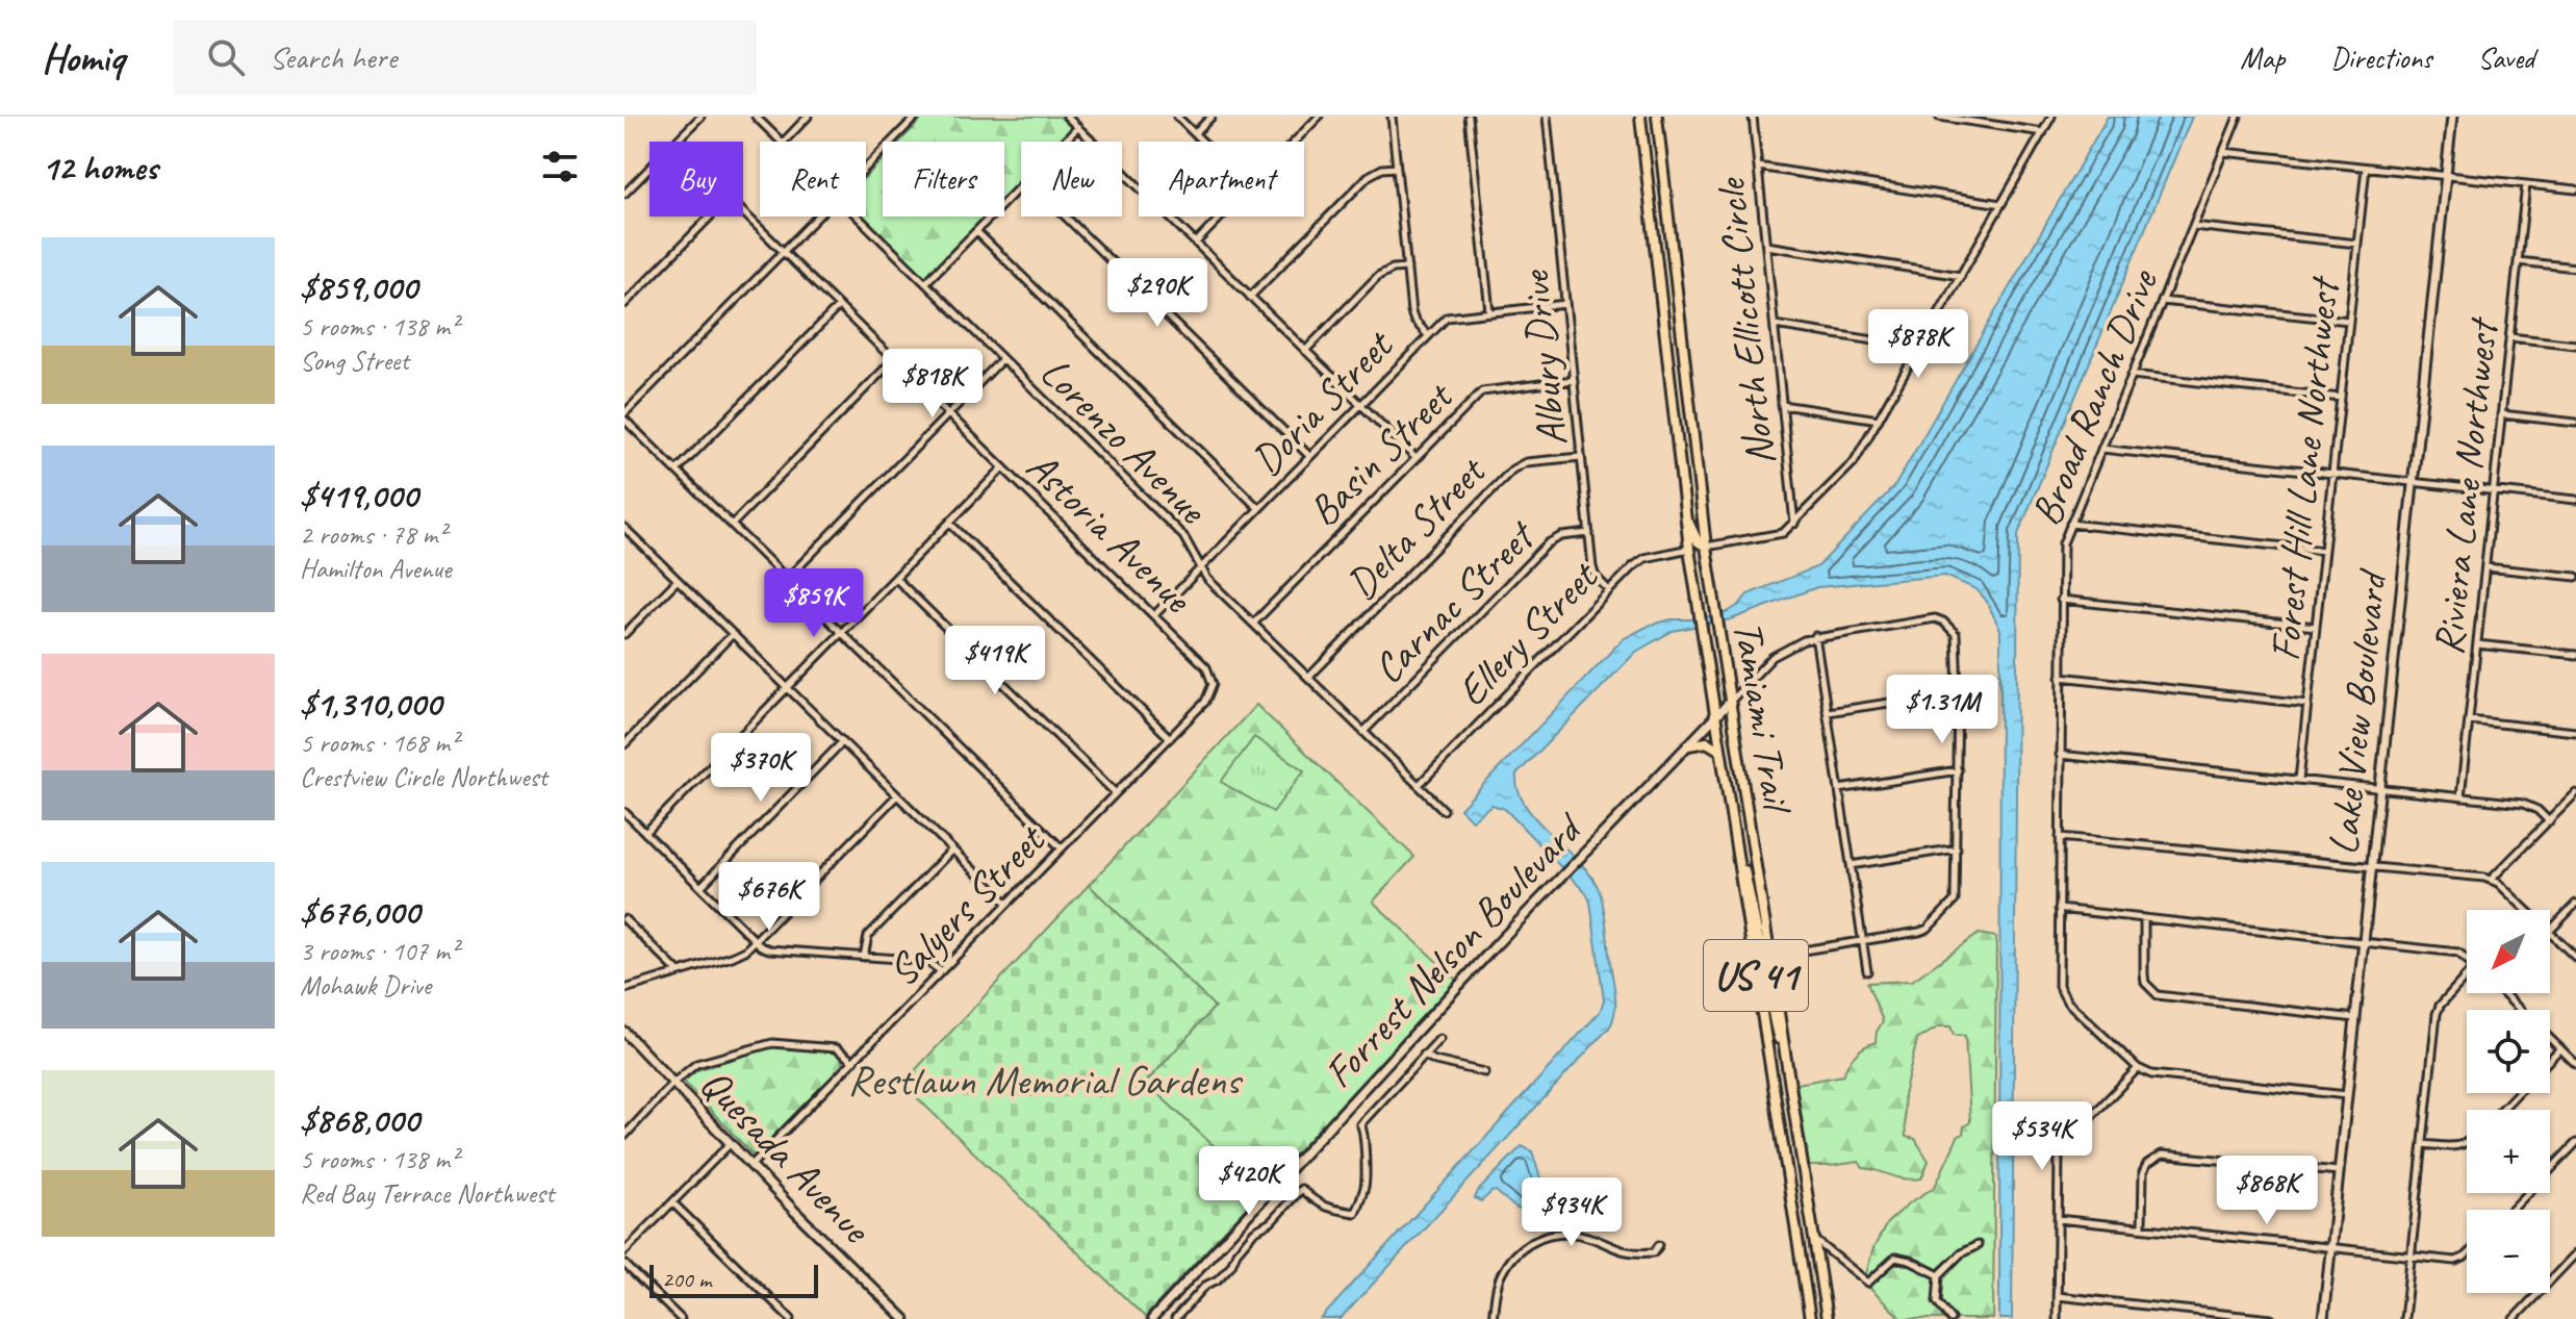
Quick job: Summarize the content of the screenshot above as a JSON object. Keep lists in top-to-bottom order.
{
  "streets": {
    "main road": ["Tamiami Trail", "US 41"],
    "street": [
      "North Ellicott Circle",
      "Albury Drive",
      "Broad Ranch Drive",
      "Doria Street",
      "Lorenzo Avenue",
      "Basin Street",
      "Forest Hill Lane Northwest",
      "Riviera Lane Northwest",
      "Delta Street",
      "Astoria Avenue",
      "Carnac Street",
      "Ellery Street",
      "Lake View Boulevard",
      "Salyers Street",
      "Forrest Nelson Boulevard",
      "Quesada Avenue"
    ]
  },
  "crossings": [
    ["Albury Drive", "Doria Street"],
    ["Albury Drive", "Basin Street"],
    ["Albury Drive", "Delta Street"],
    ["Albury Drive", "Carnac Street"],
    ["Albury Drive", "Ellery Street"],
    ["Doria Street", "Lorenzo Avenue"],
    ["Doria Street", "Astoria Avenue"],
    ["Lorenzo Avenue", "Basin Street"],
    ["Lorenzo Avenue", "Delta Street"],
    ["Lorenzo Avenue", "Carnac Street"],
    ["Lorenzo Avenue", "Ellery Street"],
    ["Astoria Avenue", "Salyers Street"],
    ["Ellery Street", "Tamiami Trail"],
    ["Tamiami Trail", "Forrest Nelson Boulevard"],
    ["Salyers Street", "Quesada Avenue"]
  ],
  "parks": ["Restlawn Memorial Gardens"],
  "scale_bar": "200 m",
  "north": "bottom left",
  "page": {
    "header": "Homiq",
    "search": "Search here",
    "nav": ["Map", "Directions", "Saved"],
    "heading": "12 homes",
    "chip": [
      "Buy",
      "Rent",
      "Filters",
      "New",
      "Apartment"
    ],
    "list": [
      {
        "name": "$859,000",
        "note": "5 rooms · 138 m² · Song Street"
      },
      {
        "name": "$419,000",
        "note": "2 rooms · 78 m² · Hamilton Avenue"
      },
      {
        "name": "$1,310,000",
        "note": "5 rooms · 168 m² · Crestview Circle Northwest"
      },
      {
        "name": "$676,000",
        "note": "3 rooms · 107 m² · Mohawk Drive"
      },
      {
        "name": "$868,000",
        "note": "5 rooms · 138 m² · Red Bay Terrace Northwest"
      }
    ],
    "price": [
      "$290K",
      "$878K",
      "$818K",
      "$859K",
      "$419K",
      "$1.31M",
      "$370K",
      "$676K",
      "$534K",
      "$420K",
      "$868K",
      "$934K"
    ],
    "map_buttons": ["+", "−"],
    "scale": "200 m"
  }
}
